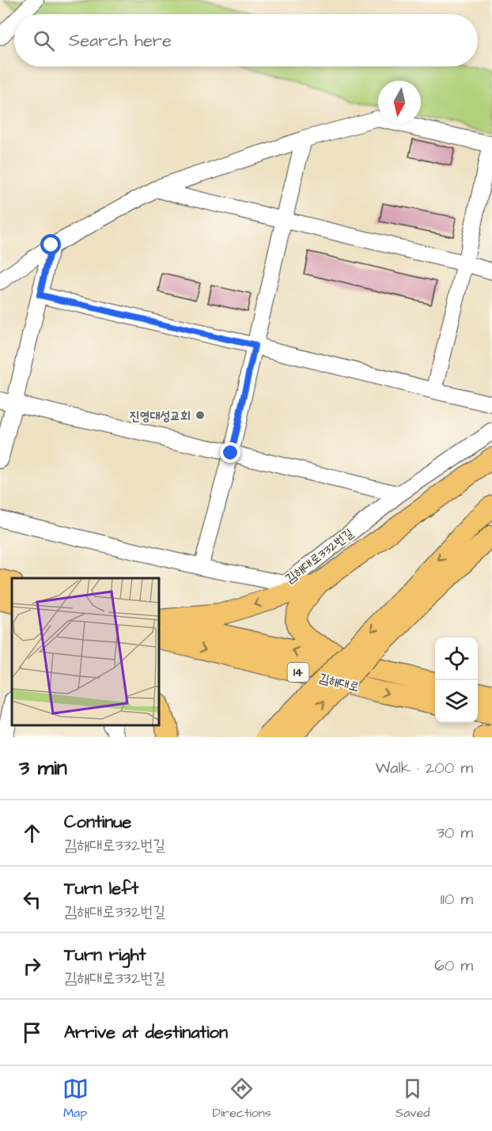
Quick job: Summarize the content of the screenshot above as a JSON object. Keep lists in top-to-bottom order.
{
  "streets": {
    "main road": ["14", "김해대로"],
    "street": ["김해대로332번길"]
  },
  "places": ["진영대성교회"],
  "north": "bottom",
  "page": {
    "search": "Search here",
    "heading": ["3 min", "Walk · 200 m"],
    "list": [
      ["Continue", "김해대로332번길", "30 m"],
      ["Turn left", "김해대로332번길", "110 m"],
      ["Turn right", "김해대로332번길", "60 m"],
      "Arrive at destination"
    ],
    "nav": ["Map", "Directions", "Saved"]
  }
}
